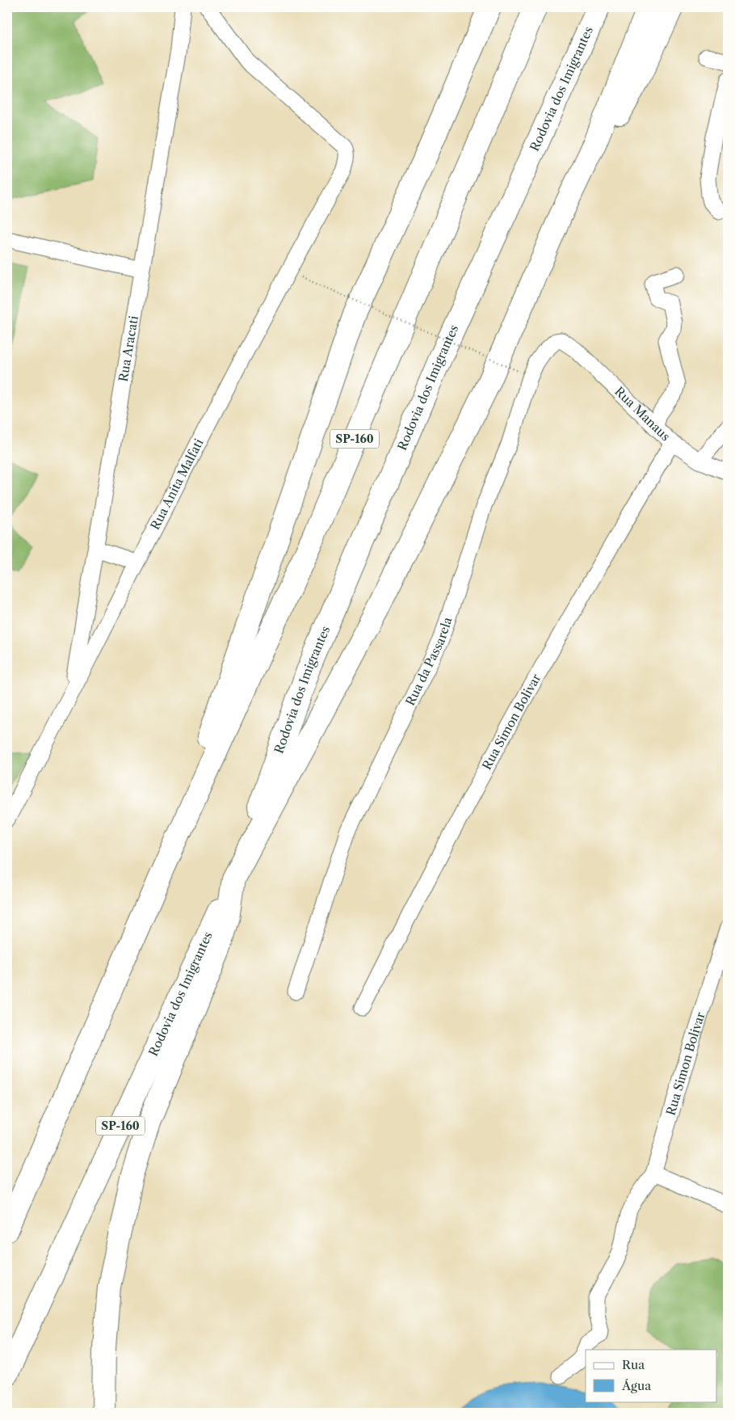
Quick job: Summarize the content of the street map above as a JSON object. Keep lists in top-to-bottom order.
{
  "streets": {
    "highway": ["Rodovia dos Imigrantes", "SP-160"],
    "street": [
      "Rua Aracati",
      "Rua Manaus",
      "Rua Anita Malfati",
      "Rua da Passarela",
      "Rua Simon Bolivar"
    ]
  },
  "crossings": [
    ["Rua Aracati", "Rua Anita Malfati"],
    ["Rua Manaus", "Rua da Passarela"],
    ["Rua Manaus", "Rua Simon Bolivar"]
  ],
  "legend": ["Rua", "Água"]
}
